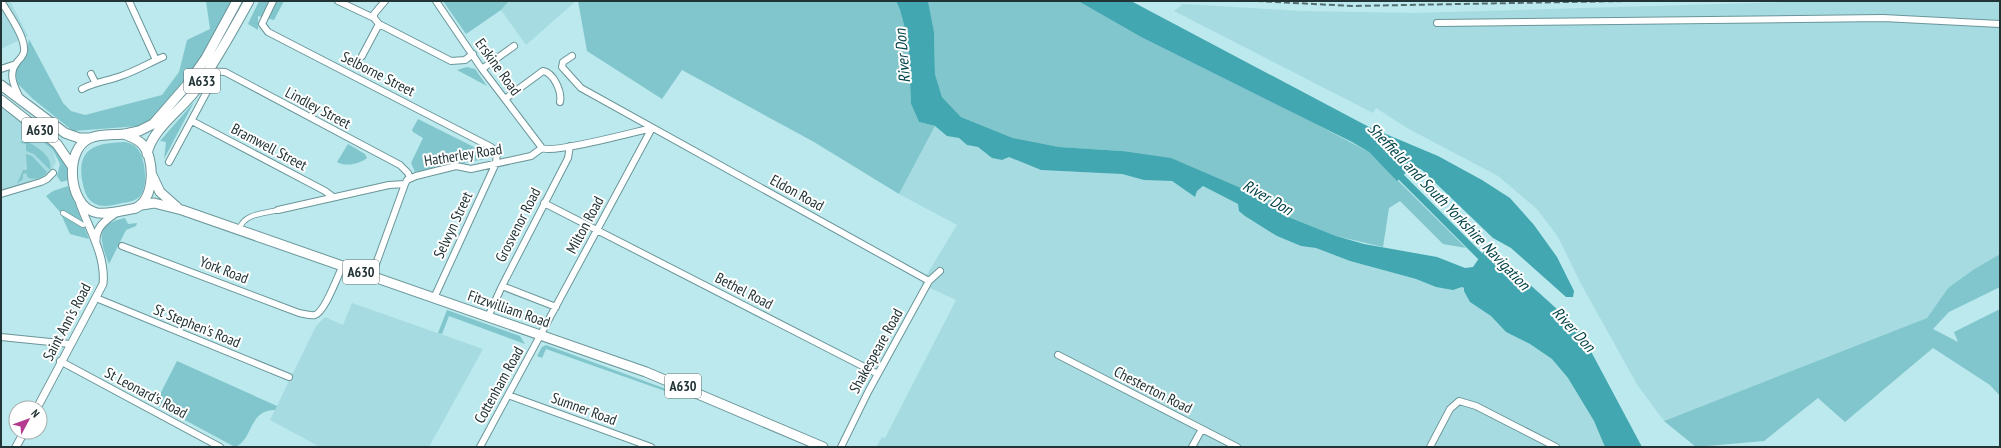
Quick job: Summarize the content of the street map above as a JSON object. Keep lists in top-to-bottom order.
{
  "streets": {
    "main road": ["A633", "A630", "Fitzwilliam Road"],
    "street": [
      "Erskine Road",
      "Selborne Street",
      "Lindley Street",
      "Bramwell Street",
      "Hatherley Road",
      "Eldon Road",
      "Selwyn Street",
      "Grosvenor Road",
      "Milton Road",
      "York Road",
      "Bethel Road",
      "Saint Ann's Road",
      "St Stephen's Road",
      "Shakespeare Road",
      "Cottenham Road",
      "Chesterton Road",
      "St Leonard's Road",
      "Sumner Road"
    ]
  },
  "crossings": [
    ["Erskine Road", "Hatherley Road"],
    ["Selborne Street", "Hatherley Road"],
    ["Selborne Street", "Selwyn Street"],
    ["A633", "Lindley Street"],
    ["A633", "A630"],
    ["A633", "Fitzwilliam Road"],
    ["A633", "Saint Ann's Road"],
    ["Lindley Street", "Hatherley Road"],
    ["A630", "Fitzwilliam Road"],
    ["A630", "Saint Ann's Road"],
    ["Hatherley Road", "Eldon Road"],
    ["Hatherley Road", "Selwyn Street"],
    ["Hatherley Road", "Grosvenor Road"],
    ["Hatherley Road", "Milton Road"],
    ["Hatherley Road", "Fitzwilliam Road"],
    ["Eldon Road", "Milton Road"],
    ["Eldon Road", "Shakespeare Road"],
    ["Selwyn Street", "Fitzwilliam Road"],
    ["Grosvenor Road", "Bethel Road"],
    ["Grosvenor Road", "Fitzwilliam Road"],
    ["Milton Road", "Bethel Road"],
    ["Milton Road", "Fitzwilliam Road"],
    ["Milton Road", "Cottenham Road"],
    ["York Road", "Fitzwilliam Road"],
    ["Bethel Road", "Shakespeare Road"],
    ["Fitzwilliam Road", "Saint Ann's Road"],
    ["Fitzwilliam Road", "Cottenham Road"],
    ["Saint Ann's Road", "St Stephen's Road"],
    ["Saint Ann's Road", "St Leonard's Road"],
    ["Cottenham Road", "Sumner Road"]
  ],
  "water": ["River Don", "Sheffield and South Yorkshire Navigation"],
  "north": "top right"
}
